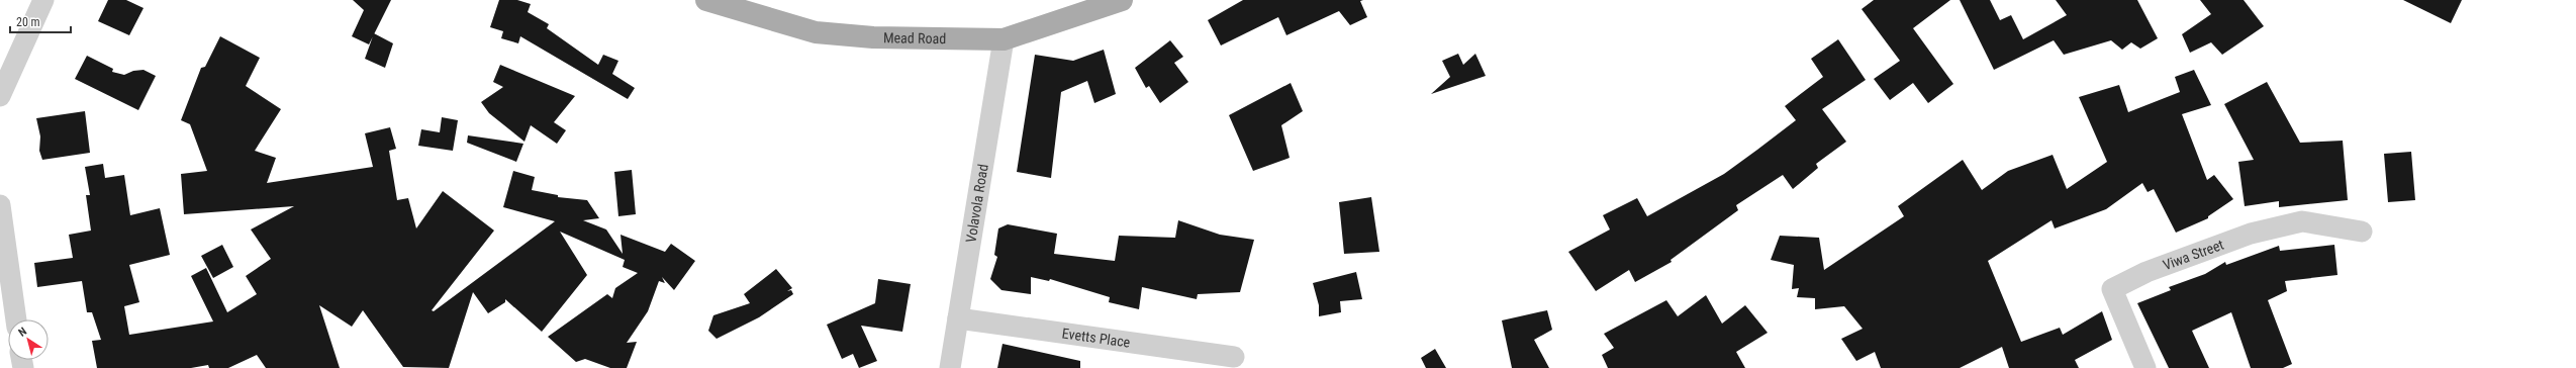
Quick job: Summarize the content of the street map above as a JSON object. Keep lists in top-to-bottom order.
{
  "streets": {
    "main road": ["Mead Road"],
    "street": ["Volavola Road", "Viwa Street", "Evetts Place"]
  },
  "crossings": [
    ["Mead Road", "Volavola Road"],
    ["Volavola Road", "Evetts Place"]
  ],
  "scale_bar": "20 m",
  "north": "top left"
}
